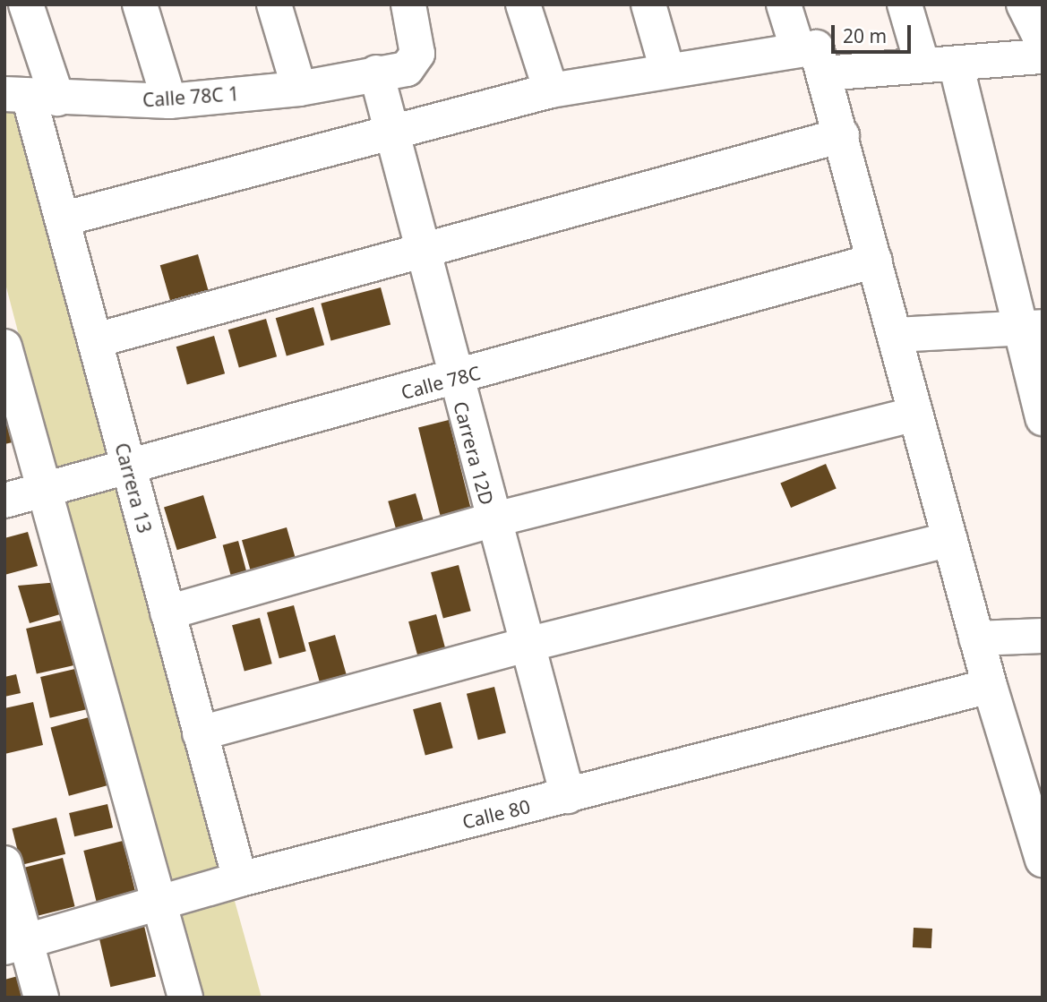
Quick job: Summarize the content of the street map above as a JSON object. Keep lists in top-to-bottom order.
{
  "streets": {
    "street": [
      "Calle 78C 1",
      "Calle 78C",
      "Carrera 12D",
      "Carrera 13",
      "Calle 80"
    ]
  },
  "crossings": [
    ["Calle 78C 1", "Carrera 12D"],
    ["Calle 78C 1", "Carrera 13"],
    ["Calle 78C", "Carrera 12D"],
    ["Calle 78C", "Carrera 13"],
    ["Carrera 12D", "Calle 80"],
    ["Carrera 13", "Calle 80"]
  ],
  "scale_bar": "20 m"
}
